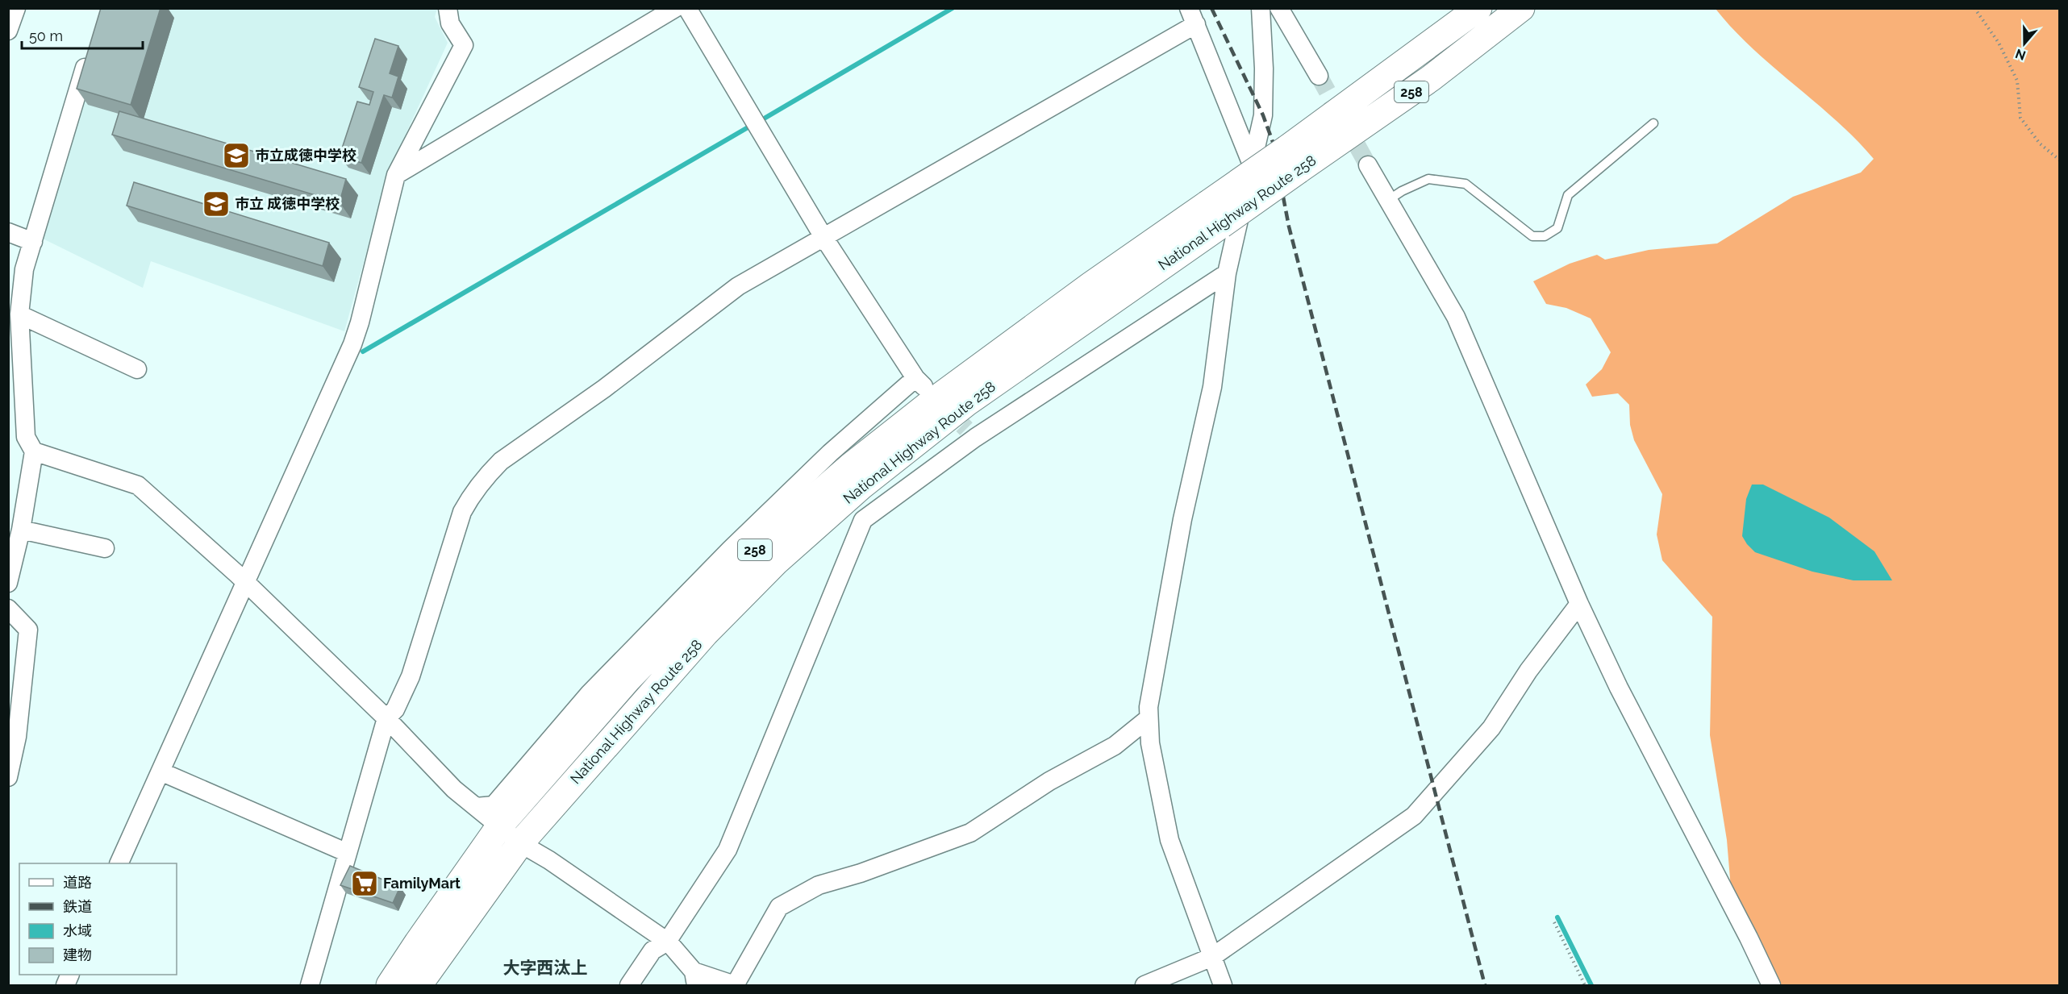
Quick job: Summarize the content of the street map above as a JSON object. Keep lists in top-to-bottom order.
{
  "streets": {
    "highway": ["258", "National Highway Route 258"]
  },
  "districts": ["大字西汰上"],
  "places": {
    "school or university": ["市立成徳中学校", "市立 成徳中学校"],
    "supermarket": ["FamilyMart"]
  },
  "legend": [
    "道路",
    "鉄道",
    "水域",
    "建物"
  ],
  "scale_bar": "50 m",
  "north": "bottom"
}
